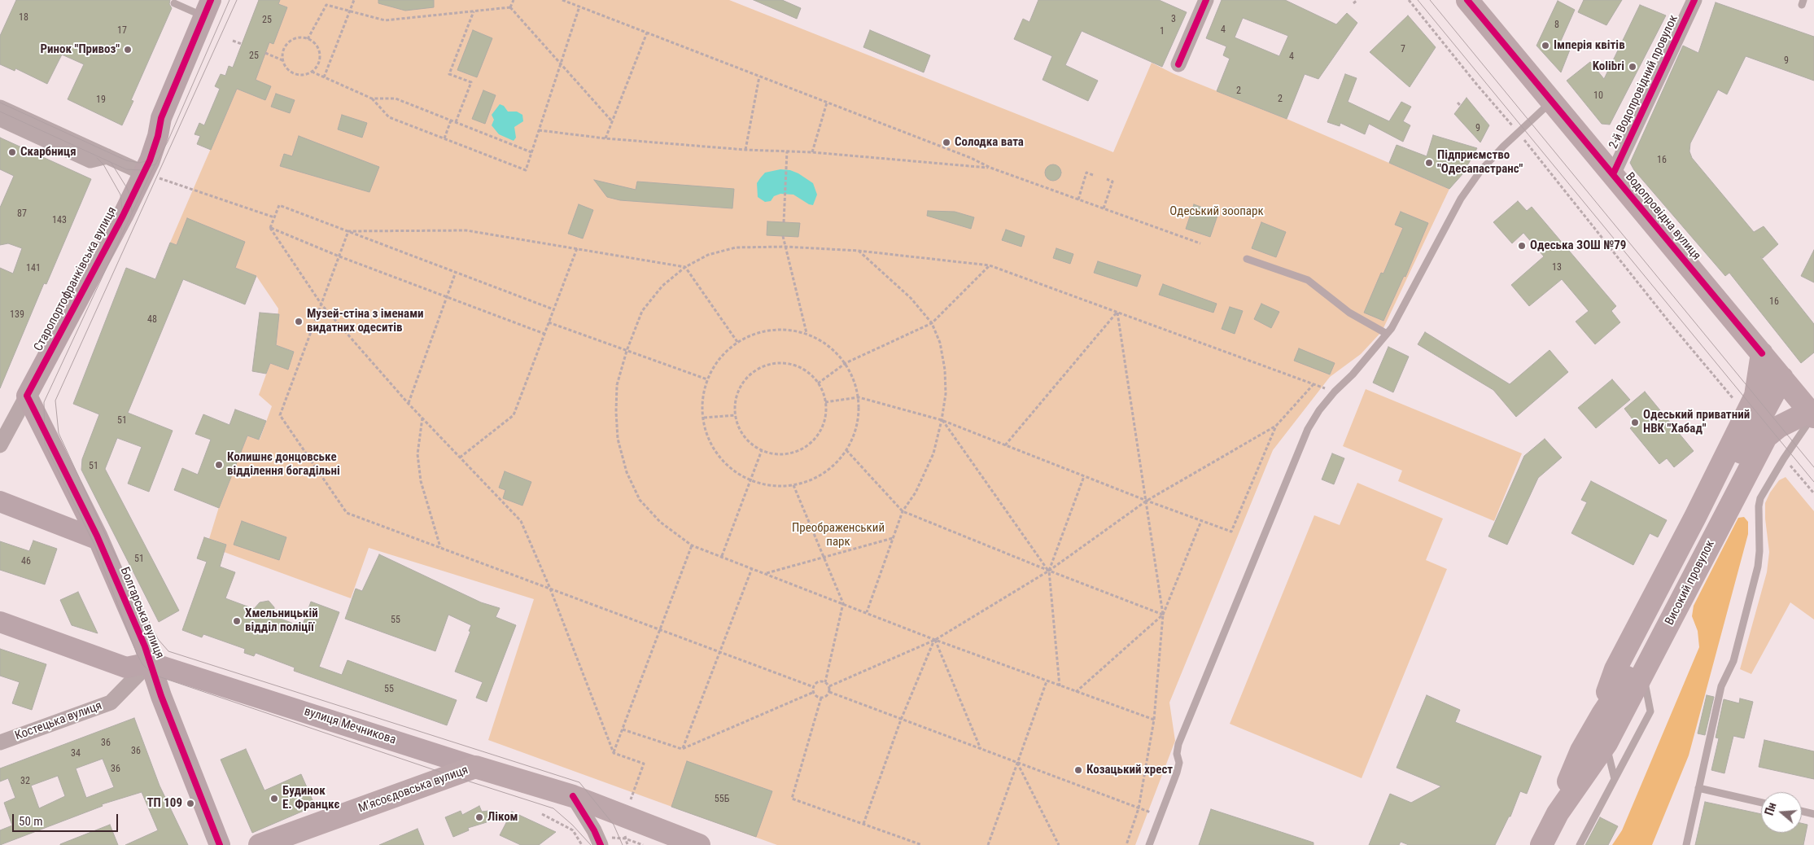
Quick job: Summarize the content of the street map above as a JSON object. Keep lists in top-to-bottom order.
{
  "streets": {
    "main road": [
      "Водопровідна вулиця",
      "Високий провулок",
      "вулиця Мечникова",
      "Мʼясоєдовська вулиця"
    ],
    "street": [
      "2-й Водопровідний провулок",
      "Старопортофранківська вулиця",
      "Болгарська вулиця",
      "Костецька вулиця"
    ]
  },
  "crossings": [
    ["2-й Водопровідний провулок", "Водопровідна вулиця"],
    ["Водопровідна вулиця", "Високий провулок"],
    ["Старопортофранківська вулиця", "Болгарська вулиця"],
    ["Болгарська вулиця", "Костецька вулиця"],
    ["Болгарська вулиця", "вулиця Мечникова"],
    ["Костецька вулиця", "вулиця Мечникова"],
    ["вулиця Мечникова", "Мʼясоєдовська вулиця"]
  ],
  "parks": ["Одеський зоопарк", "Преображенський парк"],
  "places": [
    "Імперія квітів",
    "Ринок \"Привоз\"",
    "Kolibri",
    "Солодка вата",
    "Скарбниця",
    "Підприємство \"Одесапастранс\"",
    "Одеська ЗОШ №79",
    "Музей-стіна з іменами видатних одеситів",
    "Одеський приватний НВК \"Хабад\"",
    "Колишнє донцовське відділення богадільні",
    "Хмельницькій відділ поліції",
    "Козацький хрест",
    "Будинок Е. Францкє",
    "ТП 109",
    "Ліком"
  ],
  "house_numbers": [
    "18",
    "3",
    "25",
    "8",
    "4",
    "17",
    "1",
    "7",
    "25",
    "4",
    "9",
    "2",
    "10",
    "2",
    "19",
    "9",
    "16",
    "87",
    "143",
    "13",
    "141",
    "16",
    "139",
    "48",
    "51",
    "51",
    "51",
    "46",
    "55",
    "55",
    "36",
    "36",
    "34",
    "36",
    "32",
    "55Б"
  ],
  "scale_bar": "50 m",
  "north": "left"
}
